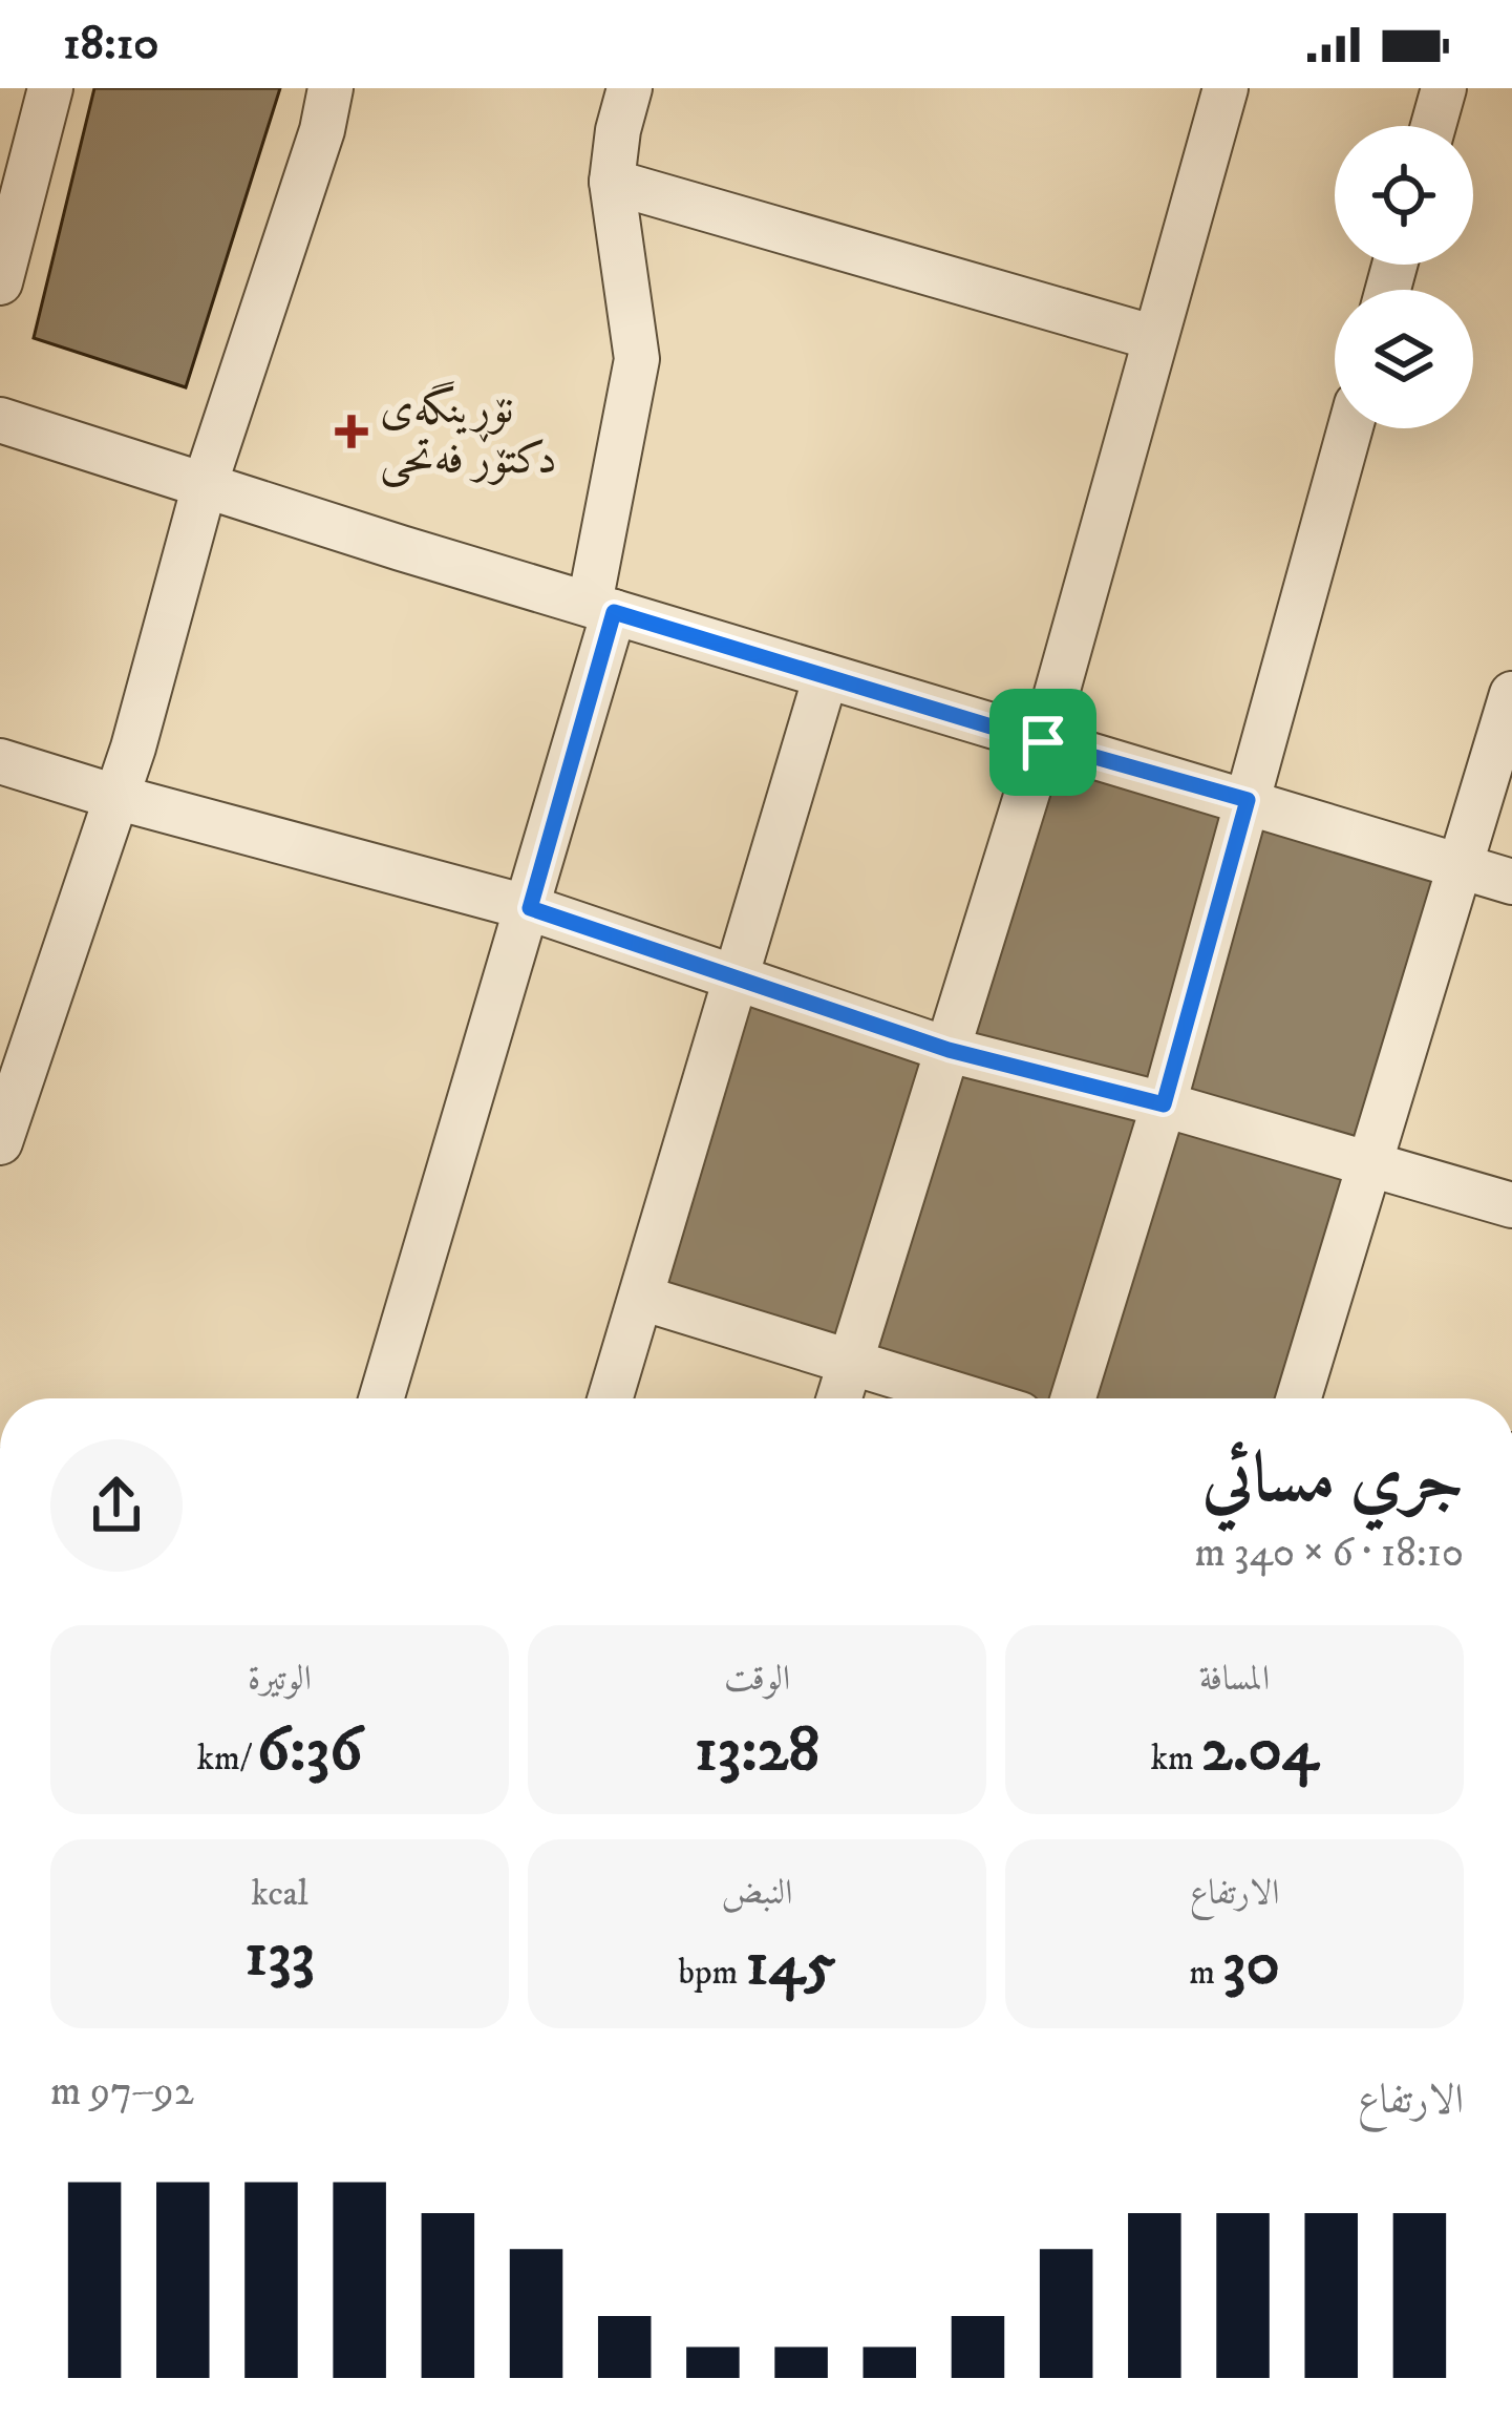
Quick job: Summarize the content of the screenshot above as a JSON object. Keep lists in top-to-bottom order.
{
  "places": {
    "health": ["نۆڕینگەی دکتۆر فەتحی"]
  },
  "page": {
    "status": "18:10",
    "heading": ["جري مسائي", "18:10 · 6 × 340 m"],
    "stats": [
      ["المسافة", "2.04 km"],
      ["الوقت", "13:28"],
      ["الوتيرة", "6:36 /km"],
      ["الارتفاع", "30 m"],
      ["النبض", "145 bpm"],
      ["kcal", "133"]
    ],
    "chart": ["الارتفاع", "92–97 m"]
  }
}
